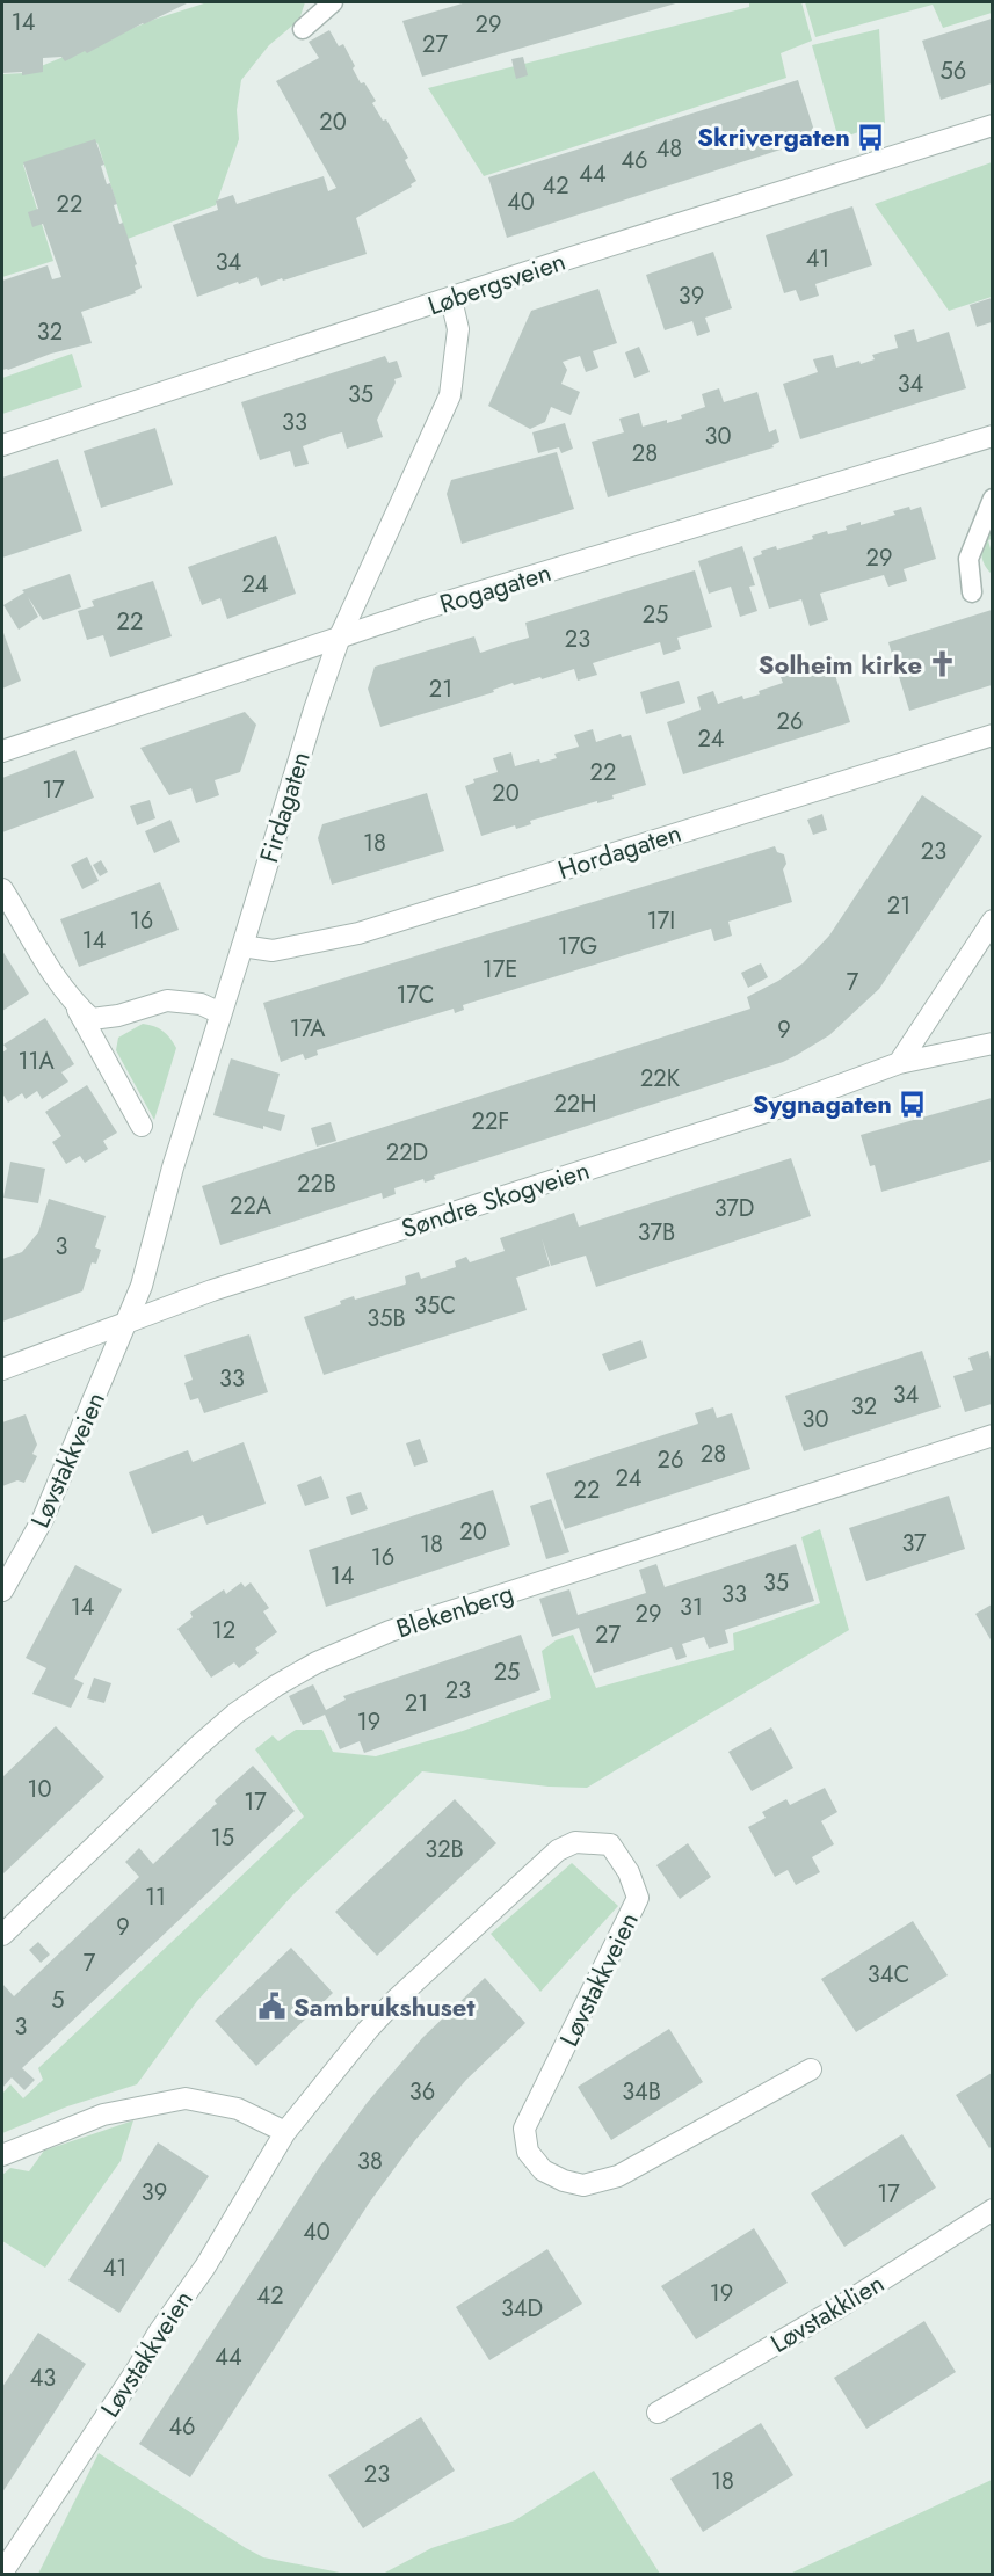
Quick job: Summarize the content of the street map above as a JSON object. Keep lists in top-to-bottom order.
{
  "streets": {
    "street": [
      "Løbergsveien",
      "Rogagaten",
      "Firdagaten",
      "Hordagaten",
      "Søndre Skogveien",
      "Løvstakkveien",
      "Blekenberg",
      "Løvstakklien"
    ]
  },
  "crossings": [
    ["Løbergsveien", "Firdagaten"],
    ["Rogagaten", "Firdagaten"],
    ["Firdagaten", "Hordagaten"],
    ["Firdagaten", "Søndre Skogveien"],
    ["Firdagaten", "Løvstakkveien"],
    ["Søndre Skogveien", "Løvstakkveien"]
  ],
  "places": {
    "bus stop": ["Skrivergaten", "Sygnagaten"],
    "church": ["Solheim kirke"],
    "public building": ["Sambrukshuset"]
  },
  "house_numbers": [
    "14",
    "29",
    "27",
    "56",
    "20",
    "48",
    "46",
    "44",
    "42",
    "40",
    "22",
    "41",
    "34",
    "39",
    "32",
    "34",
    "35",
    "33",
    "30",
    "28",
    "29",
    "24",
    "25",
    "22",
    "23",
    "21",
    "26",
    "24",
    "22",
    "17",
    "20",
    "18",
    "23",
    "21",
    "16",
    "17I",
    "14",
    "17G",
    "17E",
    "7",
    "17C",
    "17A",
    "9",
    "11A",
    "22K",
    "22H",
    "22F",
    "22D",
    "22B",
    "22A",
    "37D",
    "37B",
    "3",
    "35C",
    "35B",
    "33",
    "34",
    "32",
    "30",
    "28",
    "26",
    "24",
    "22",
    "20",
    "37",
    "18",
    "16",
    "14",
    "35",
    "33",
    "14",
    "31",
    "29",
    "12",
    "27",
    "25",
    "23",
    "21",
    "19",
    "10",
    "17",
    "15",
    "32B",
    "11",
    "9",
    "7",
    "34C",
    "5",
    "3",
    "36",
    "34B",
    "38",
    "39",
    "17",
    "40",
    "41",
    "19",
    "42",
    "34D",
    "44",
    "43",
    "46",
    "23",
    "18"
  ]
}
